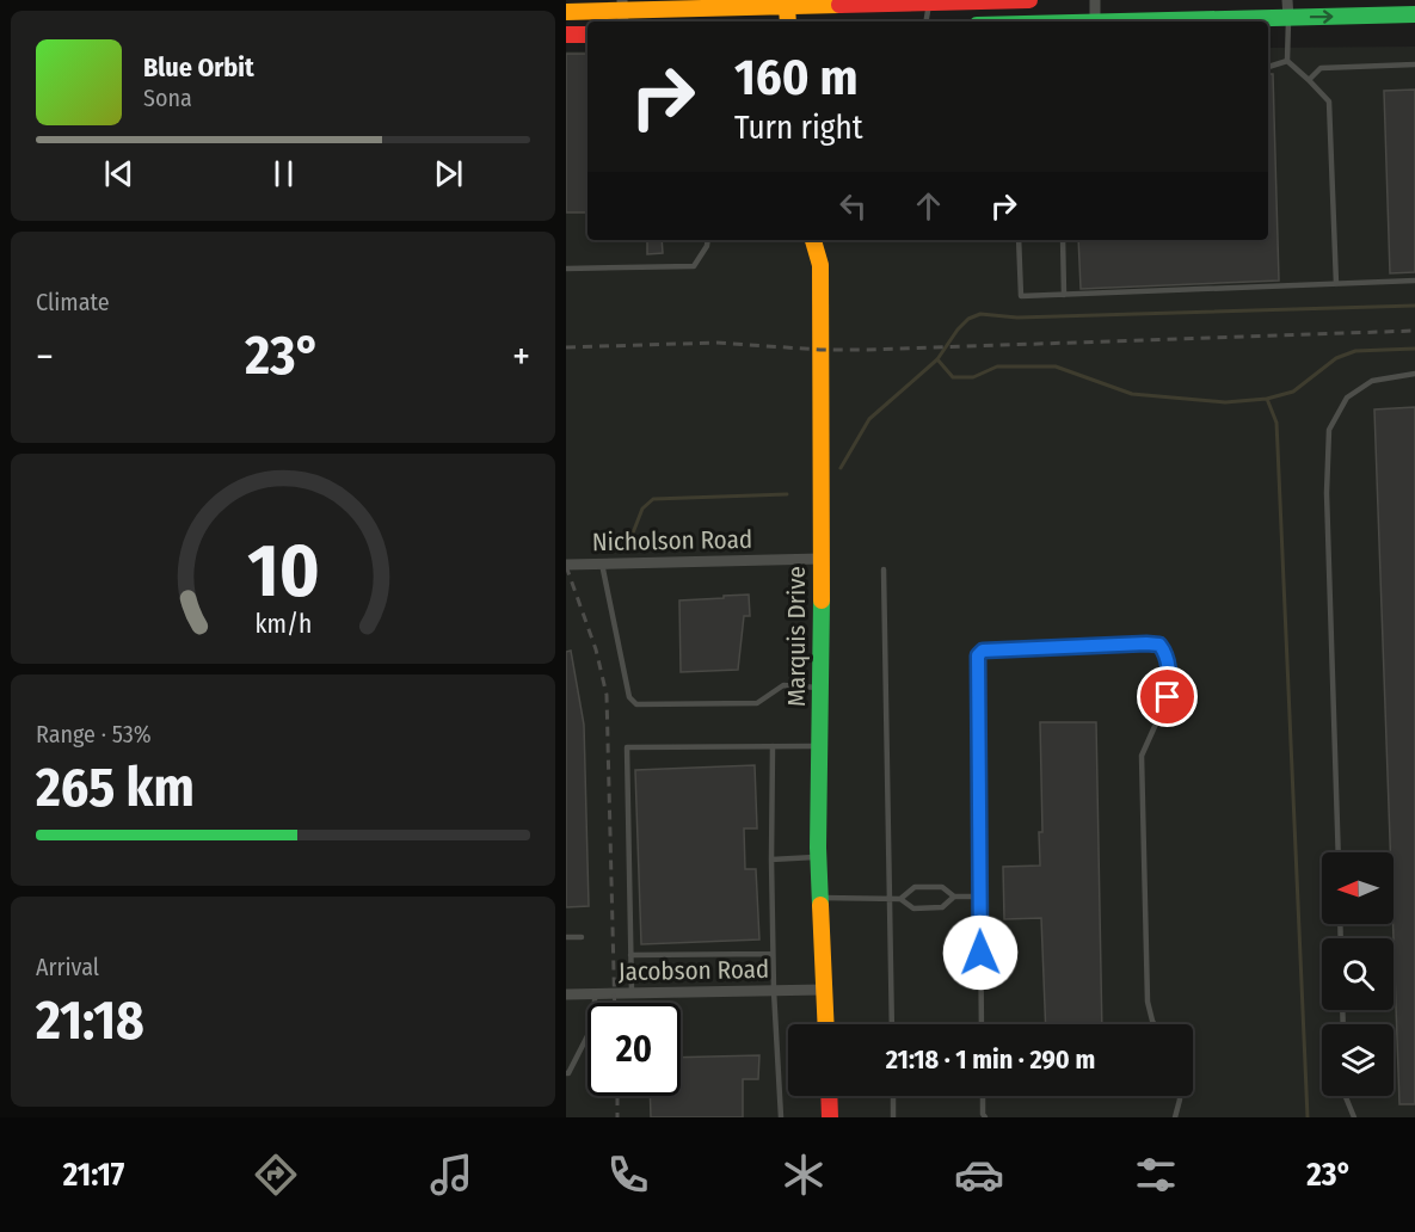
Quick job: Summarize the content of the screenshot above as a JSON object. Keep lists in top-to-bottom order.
{
  "streets": {
    "main road": ["Marquis Drive"],
    "street": ["Nicholson Road", "Jacobson Road"]
  },
  "crossings": [
    ["Nicholson Road", "Marquis Drive"],
    ["Marquis Drive", "Jacobson Road"]
  ],
  "north": "left",
  "page": {
    "turn": ["160 m", "Turn right"],
    "song": ["Blue Orbit", "Sona"],
    "tile": [
      "Climate",
      ["Range · 53%", "265 km"],
      ["Arrival", "21:18"]
    ],
    "heat": ["−", "23°", "+"],
    "limit": "20",
    "trip": "21:18 · 1 min · 290 m",
    "tabs": ["21:17", "23°"],
    "gauge": ["10", "km/h"]
  }
}
